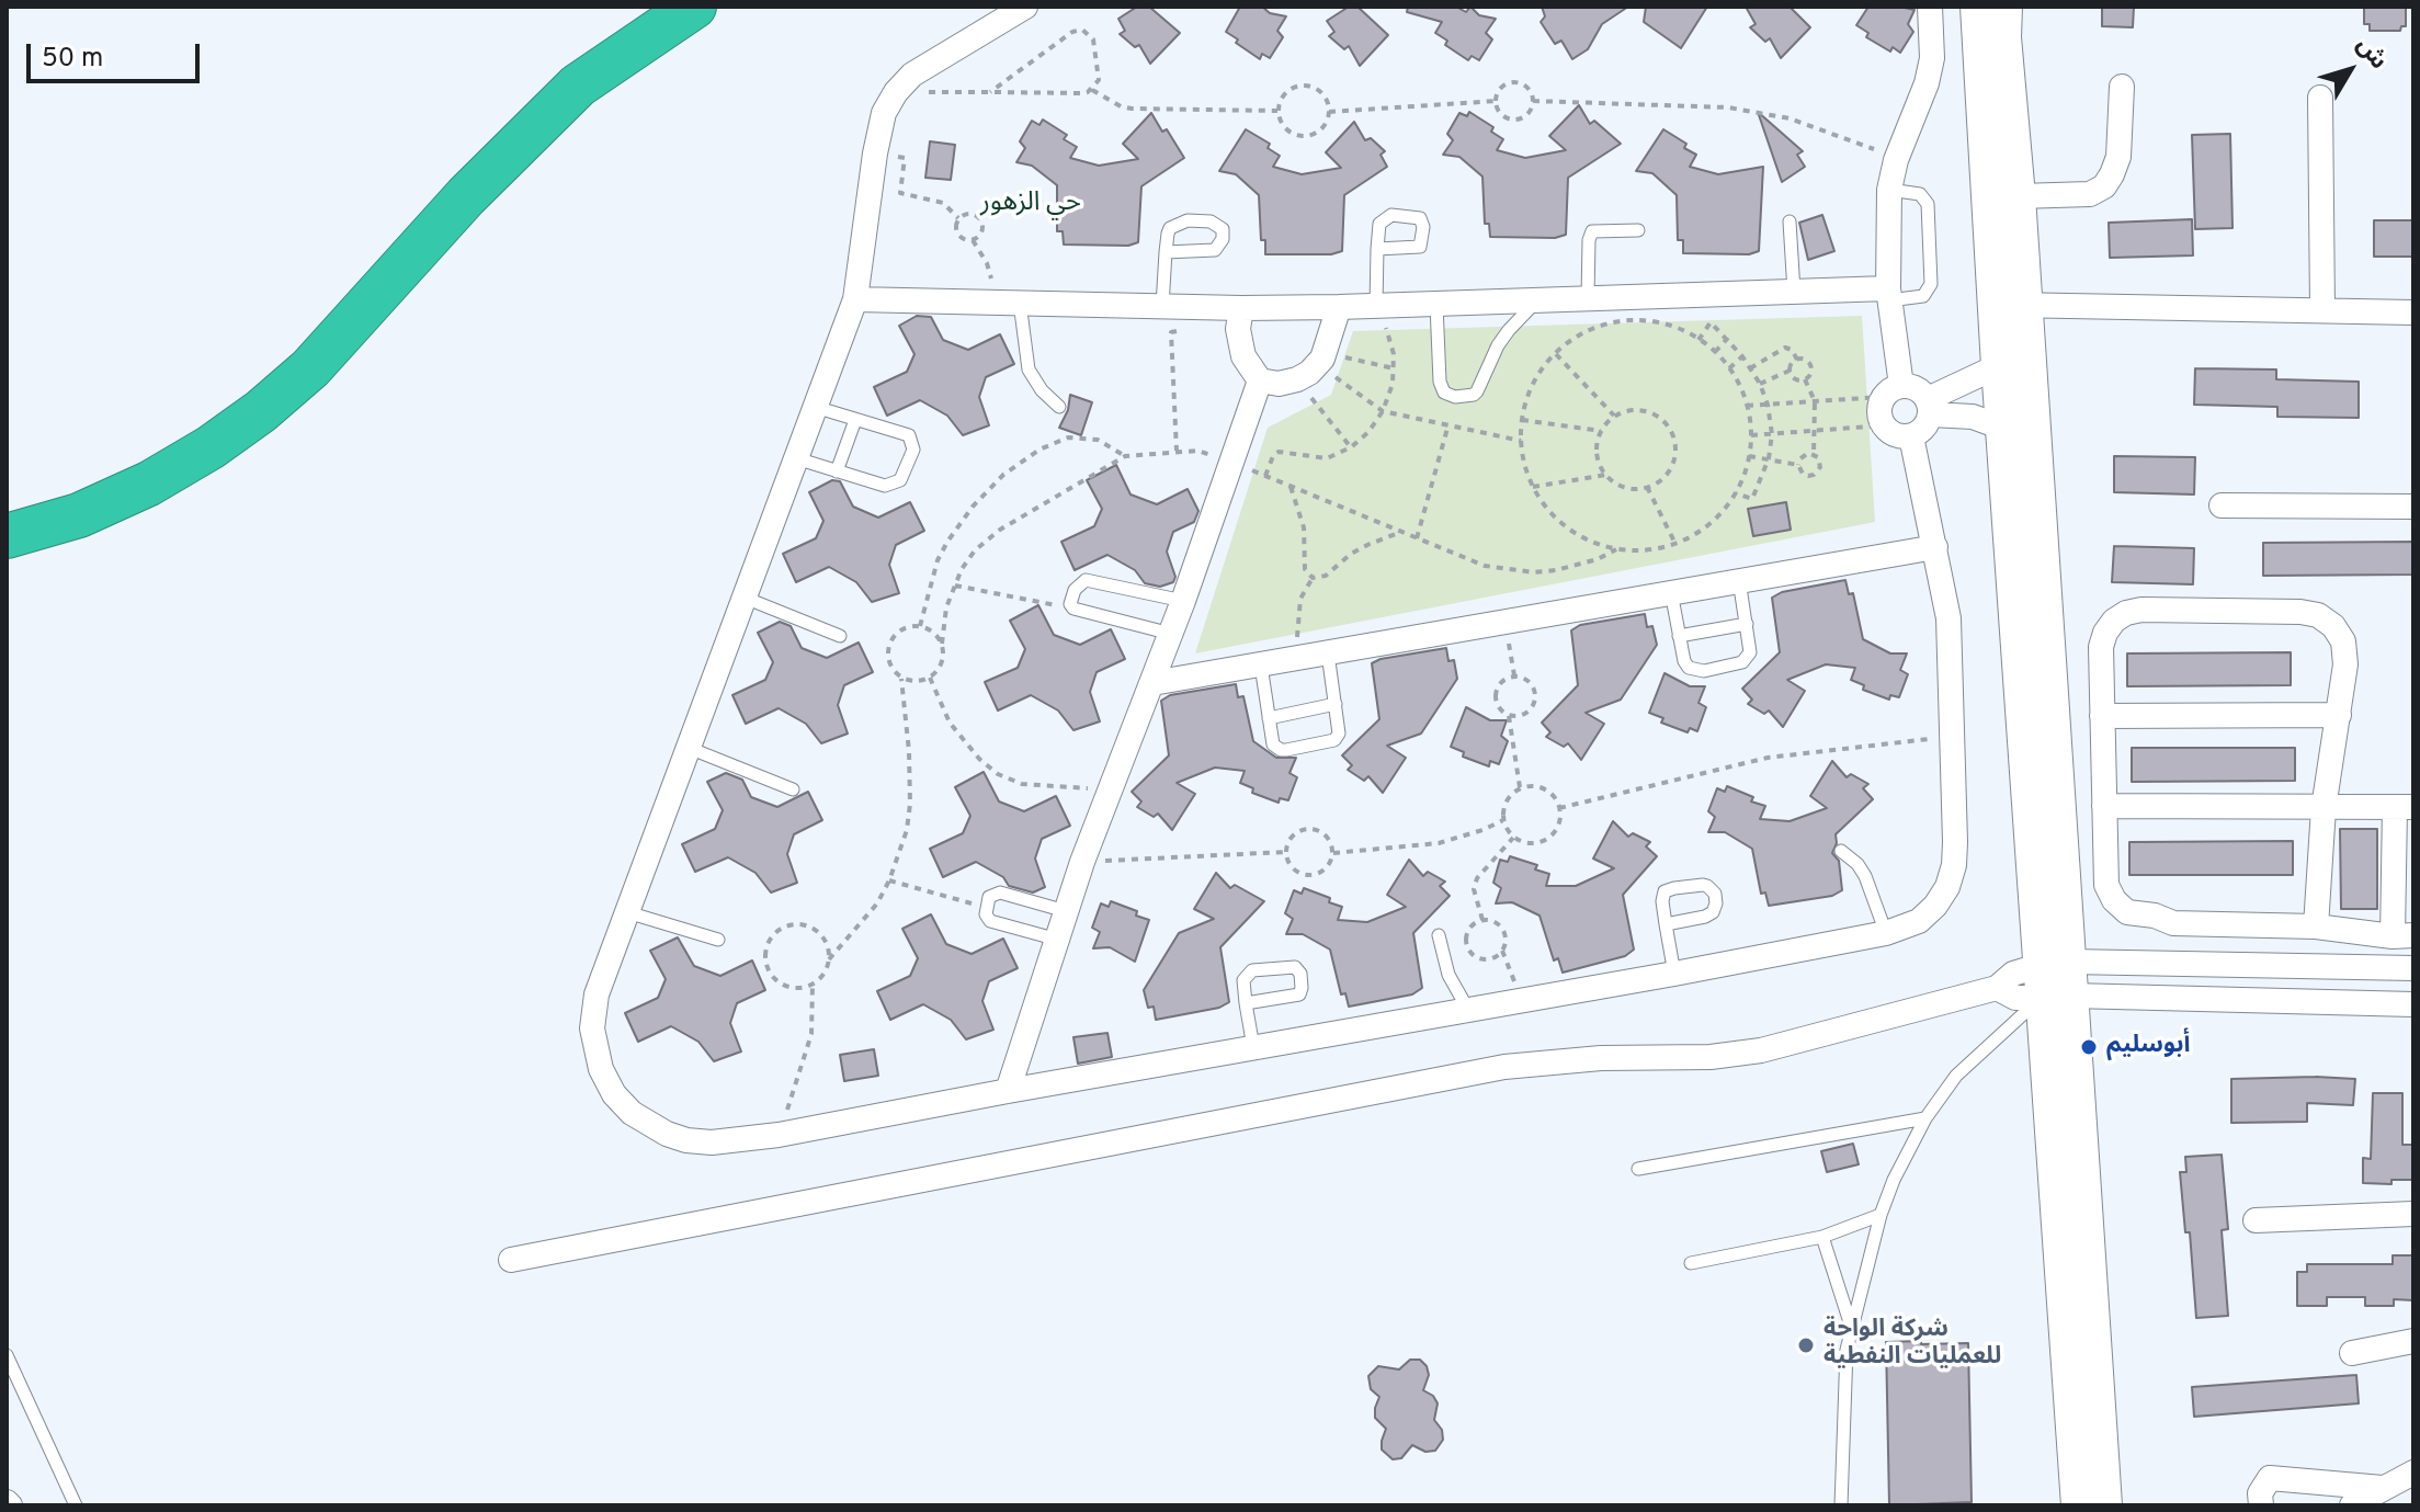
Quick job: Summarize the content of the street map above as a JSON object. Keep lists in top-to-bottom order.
{
  "districts": ["حي الزهور"],
  "places": ["أبوسليم", "شركة الواحة للعمليات النفطية"],
  "scale_bar": "50 m",
  "north": "top right"
}
